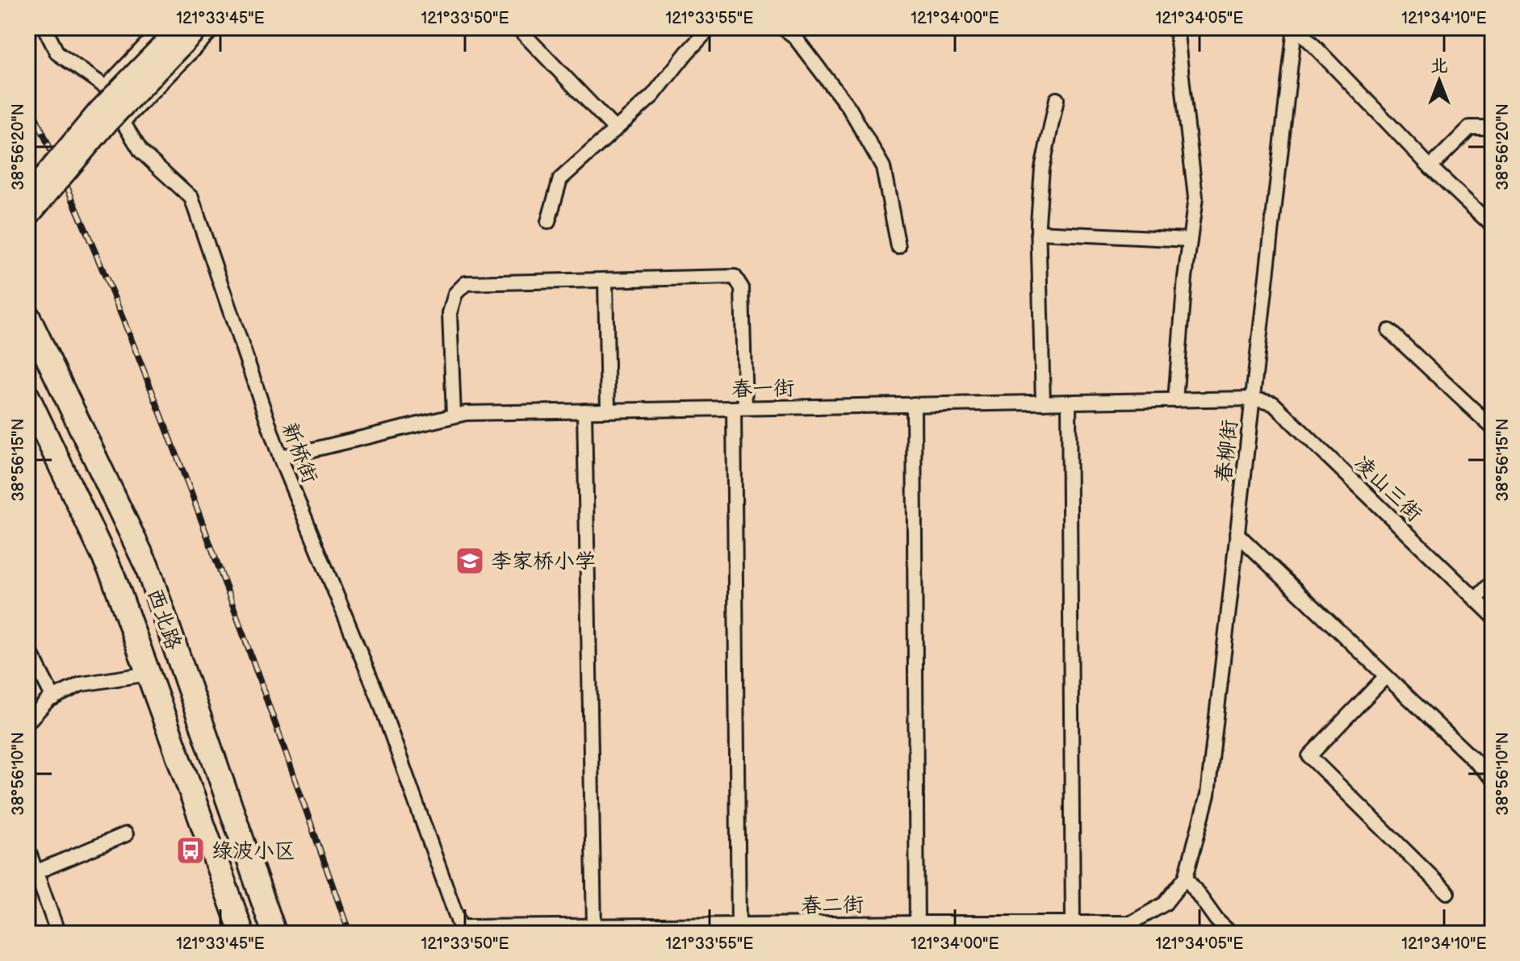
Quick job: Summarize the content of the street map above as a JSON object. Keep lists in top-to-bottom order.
{
  "streets": {
    "highway": ["西北路"],
    "street": [
      "春一街",
      "春柳街",
      "新桥街",
      "凌山三街",
      "春二街"
    ]
  },
  "crossings": [
    ["春一街", "春柳街"],
    ["春一街", "新桥街"],
    ["春一街", "凌山三街"],
    ["春柳街", "凌山三街"],
    ["春柳街", "春二街"],
    ["新桥街", "春二街"]
  ],
  "places": {
    "school or university": ["李家桥小学"],
    "bus stop": ["绿波小区"]
  },
  "north": "top",
  "coordinates": [
    "121°33'45\"E",
    "121°33'50\"E",
    "121°33'55\"E",
    "121°34'00\"E",
    "121°34'05\"E",
    "121°34'10\"E",
    "38°56'20\"N",
    "38°56'15\"N",
    "38°56'10\"N"
  ]
}
